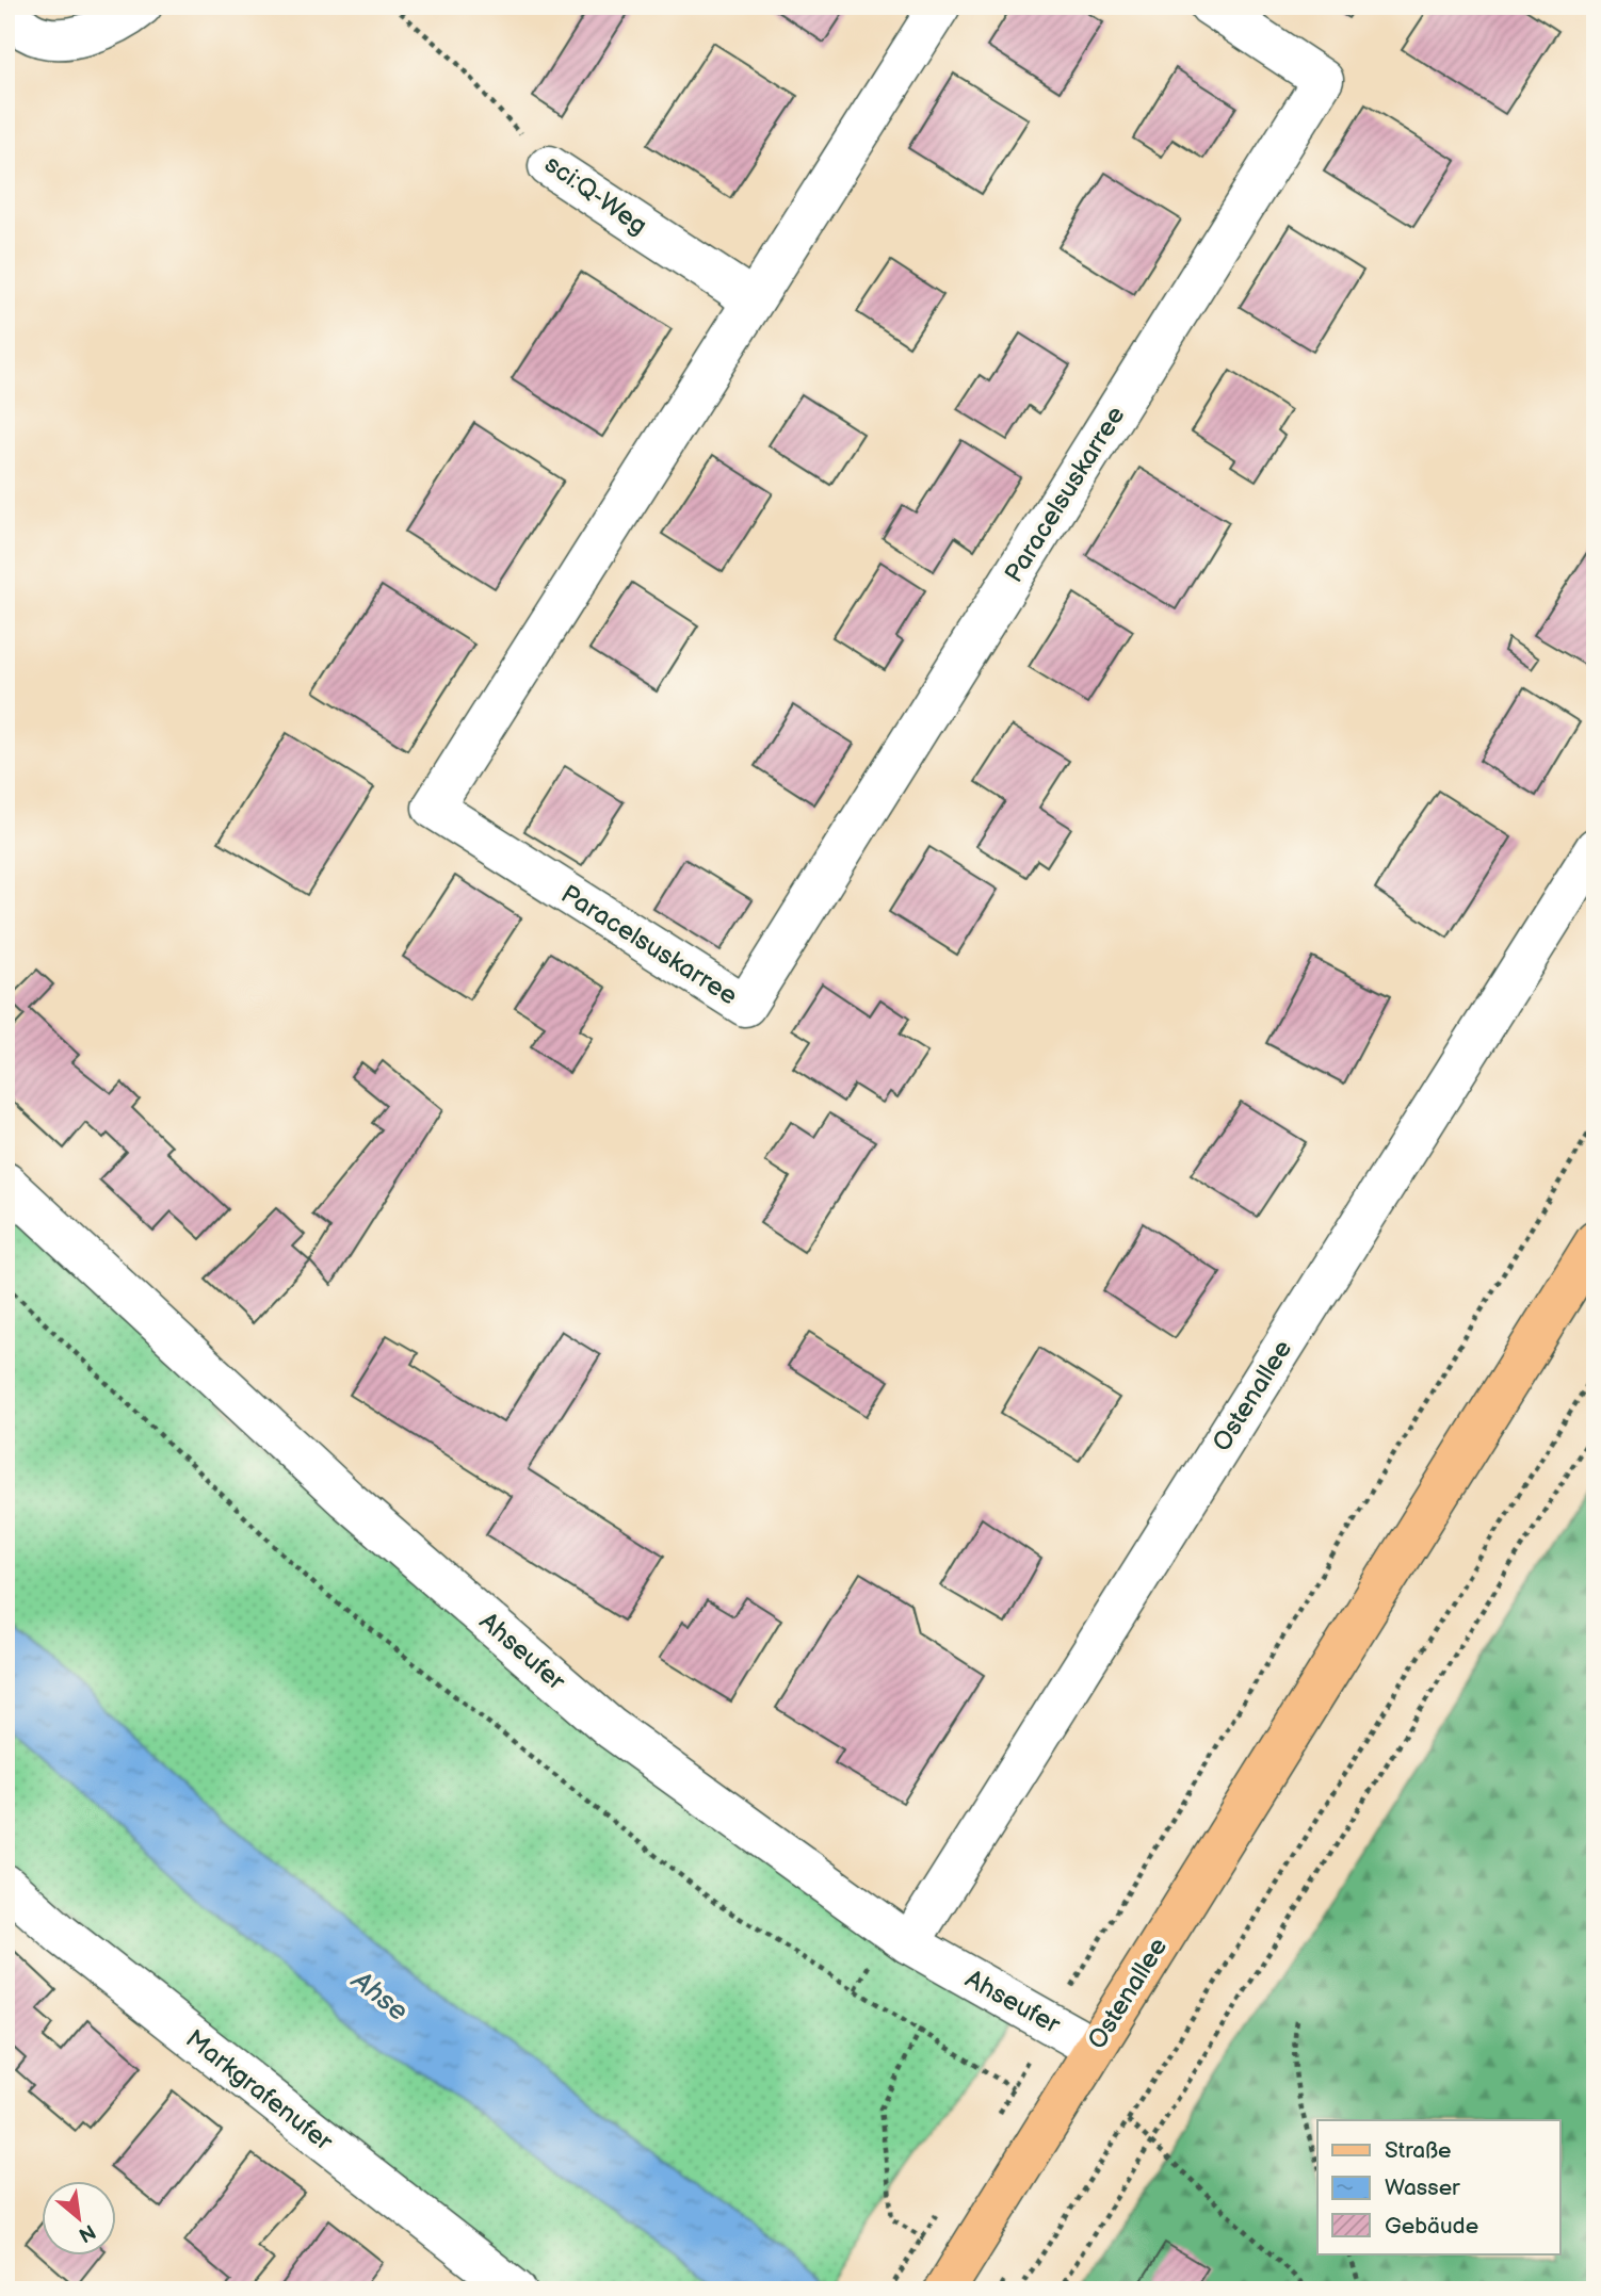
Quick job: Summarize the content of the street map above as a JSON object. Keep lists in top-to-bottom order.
{
  "streets": {
    "main road": ["Ostenallee"],
    "street": [
      "sci:Q-Weg",
      "Paracelsuskarree",
      "Ahseufer",
      "Markgrafenufer"
    ]
  },
  "crossings": [
    ["sci:Q-Weg", "Paracelsuskarree"],
    ["Ostenallee", "Ahseufer"]
  ],
  "water": ["Ahse"],
  "legend": ["Straße", "Wasser", "Gebäude"],
  "north": "bottom right"
}
